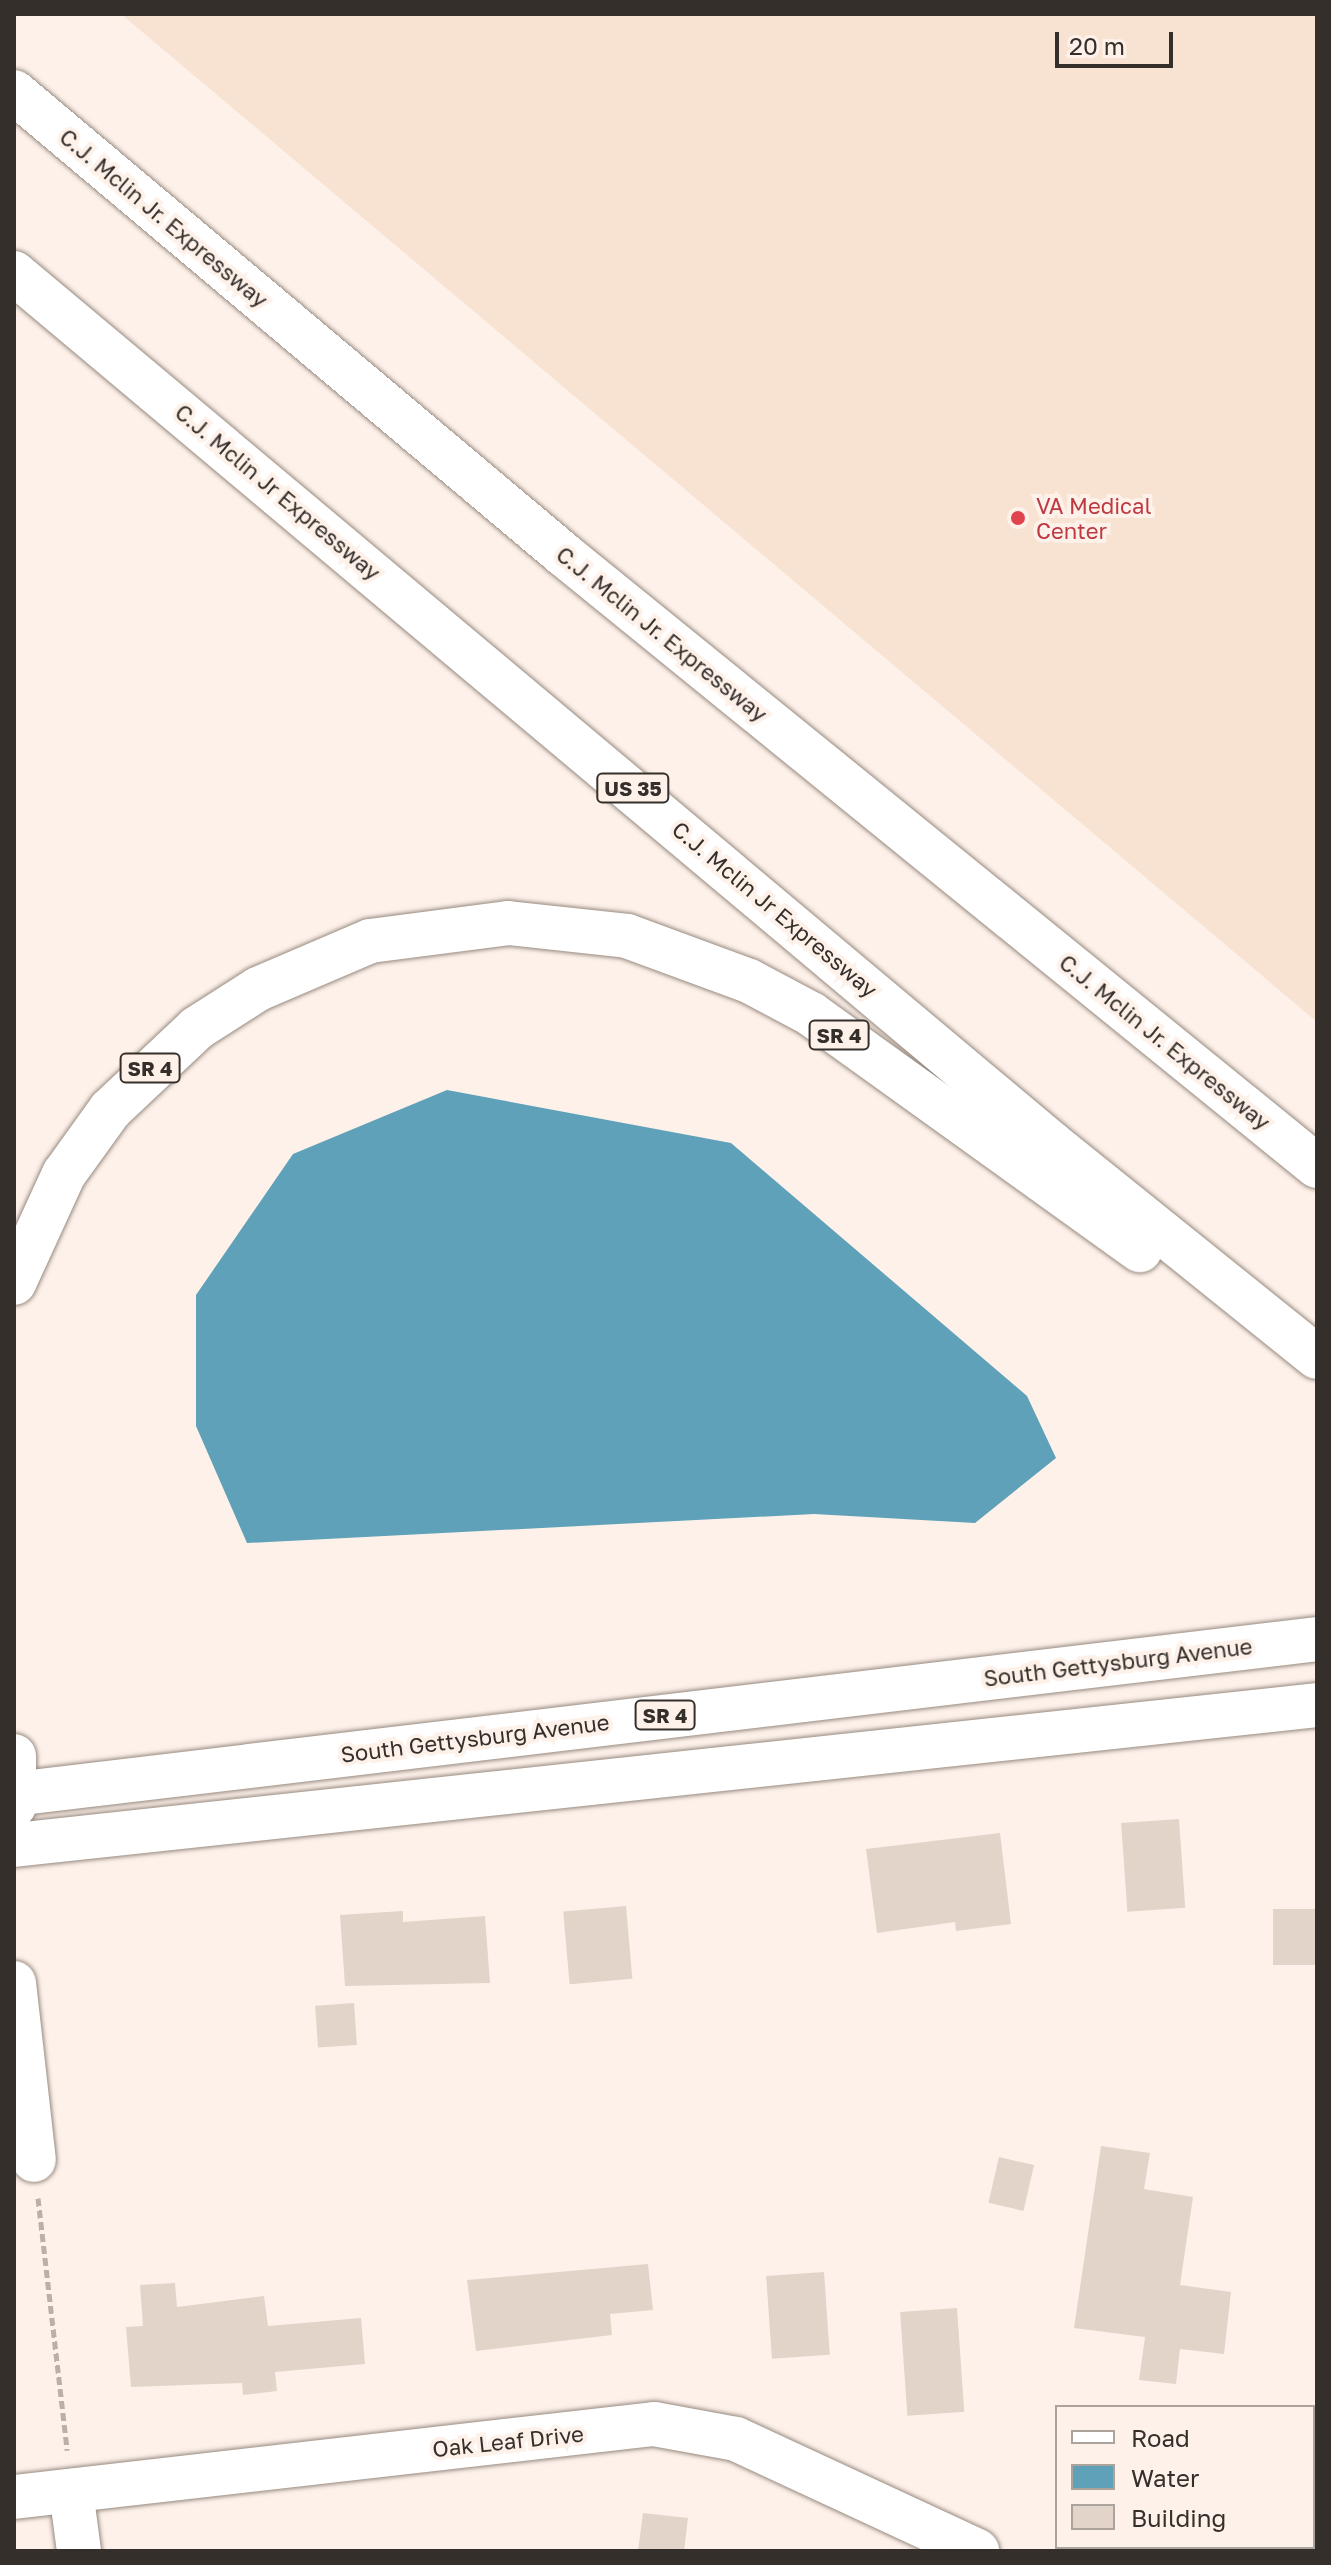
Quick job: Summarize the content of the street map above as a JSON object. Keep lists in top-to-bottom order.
{
  "streets": {
    "main road": [
      "C.J. Mclin Jr. Expressway",
      "C.J. Mclin Jr Expressway",
      "US 35",
      "SR 4",
      "South Gettysburg Avenue",
      "Oak Leaf Drive"
    ]
  },
  "crossings": [
    ["C.J. Mclin Jr Expressway", "SR 4"]
  ],
  "places": ["VA Medical Center"],
  "legend": ["Road", "Water", "Building"],
  "scale_bar": "20 m"
}
